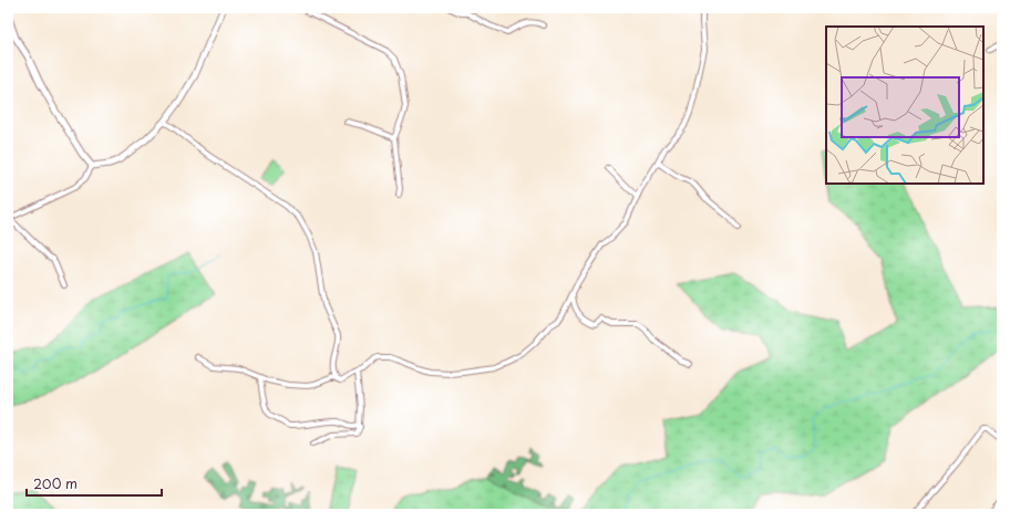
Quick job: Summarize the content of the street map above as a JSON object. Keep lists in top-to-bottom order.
{
  "scale_bar": "200 m"
}
